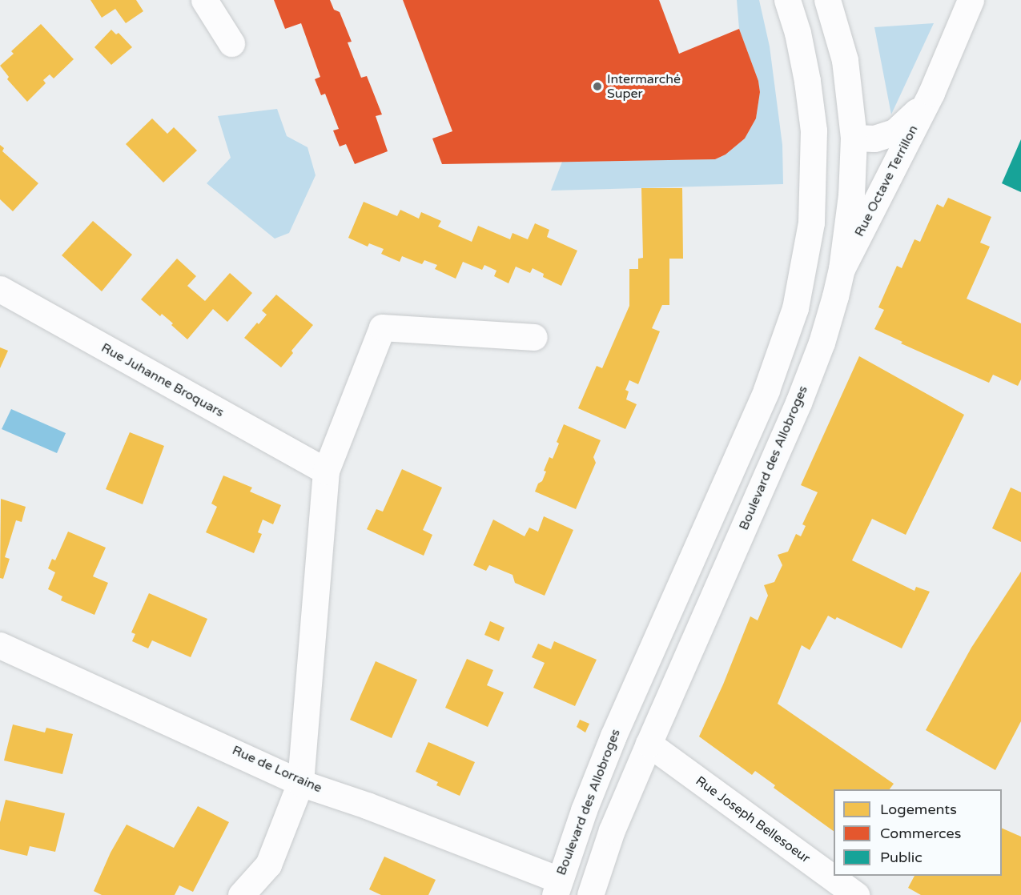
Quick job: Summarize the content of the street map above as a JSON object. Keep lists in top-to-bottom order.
{
  "streets": {
    "street": [
      "Rue Octave Terrillon",
      "Rue Juhanne Broquars",
      "Boulevard des Allobroges",
      "Rue de Lorraine",
      "Rue Joseph Bellesoeur"
    ]
  },
  "crossings": [
    ["Rue Octave Terrillon", "Boulevard des Allobroges"],
    ["Boulevard des Allobroges", "Rue de Lorraine"],
    ["Boulevard des Allobroges", "Rue Joseph Bellesoeur"]
  ],
  "places": ["Intermarché Super"],
  "legend": ["Logements", "Commerces", "Public"]
}
